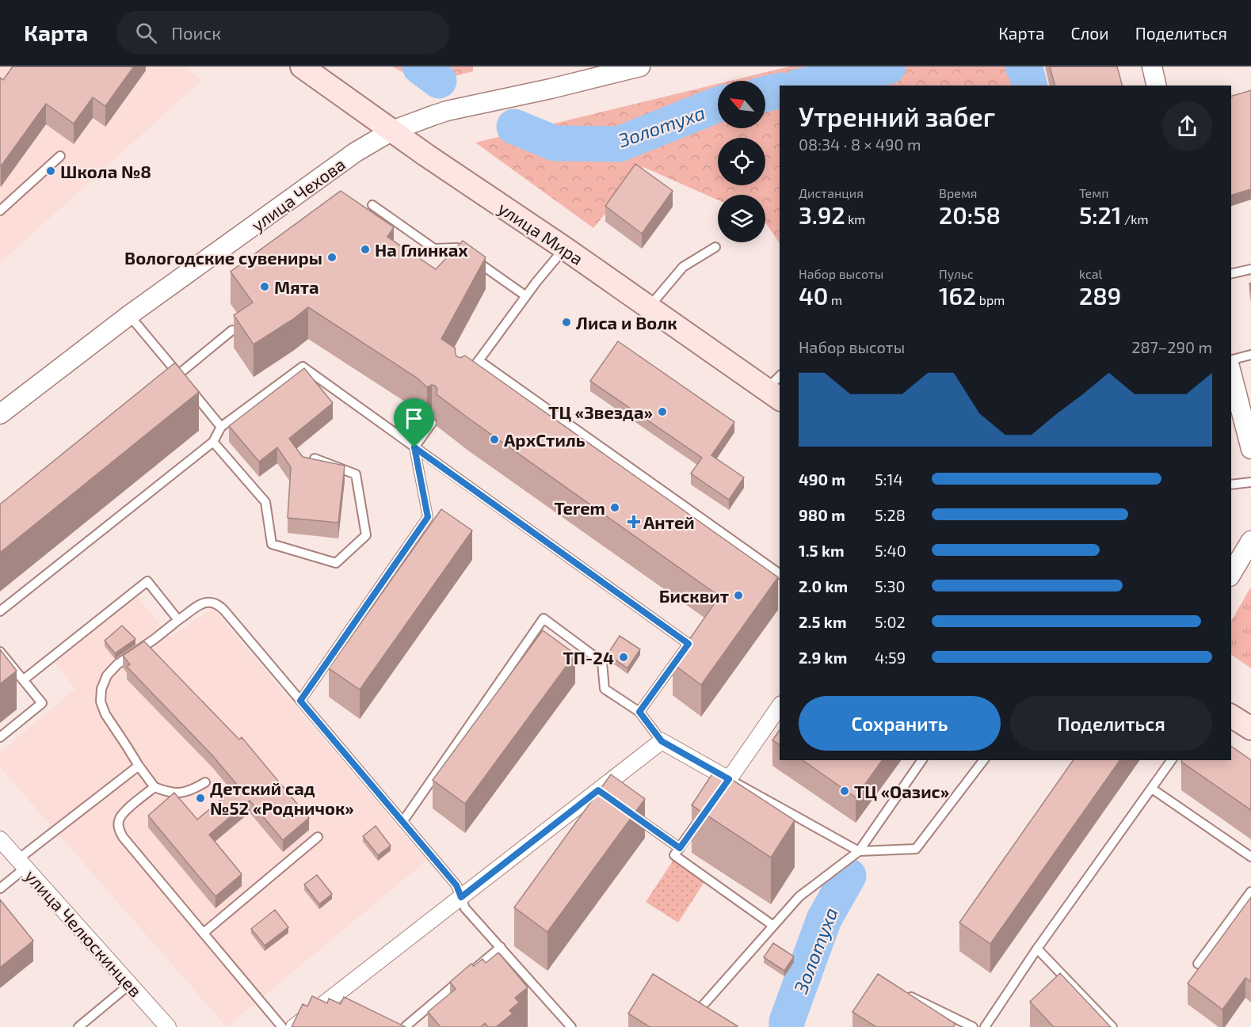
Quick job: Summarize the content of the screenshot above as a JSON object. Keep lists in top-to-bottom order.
{
  "streets": {
    "main road": ["улица Мира"],
    "street": ["улица Чехова", "улица Челюскинцев"]
  },
  "crossings": [
    ["улица Чехова", "улица Мира"]
  ],
  "water": ["Золотуха"],
  "places": {
    "other": [
      "Школа №8",
      "На Глинках",
      "Вологодские сувениры",
      "Мята",
      "Лиса и Волк",
      "ТЦ «Звезда»",
      "АрхСтиль",
      "Terem",
      "Бисквит",
      "ТП-24",
      "ТЦ «Оазис»",
      "Детский сад №52 «Родничок»"
    ],
    "health": ["Антей"]
  },
  "north": "top left",
  "page": {
    "header": "Карта",
    "search": "Поиск",
    "nav": ["Карта", "Слои", "Поделиться"],
    "heading": ["Утренний забег", "08:34 · 8 × 490 m"],
    "stats": [
      ["Дистанция", "3.92 km"],
      ["Время", "20:58"],
      ["Темп", "5:21 /km"],
      ["Набор высоты", "40 m"],
      ["Пульс", "162 bpm"],
      ["kcal", "289"]
    ],
    "chart": ["Набор высоты", "287–290 m"],
    "list": [
      {
        "name": "490 m",
        "note": "5:14"
      },
      {
        "name": "980 m",
        "note": "5:28"
      },
      {
        "name": "1.5 km",
        "note": "5:40"
      },
      {
        "name": "2.0 km",
        "note": "5:30"
      },
      {
        "name": "2.5 km",
        "note": "5:02"
      },
      {
        "name": "2.9 km",
        "note": "4:59"
      }
    ],
    "buttons": ["Сохранить", "Поделиться"]
  }
}
